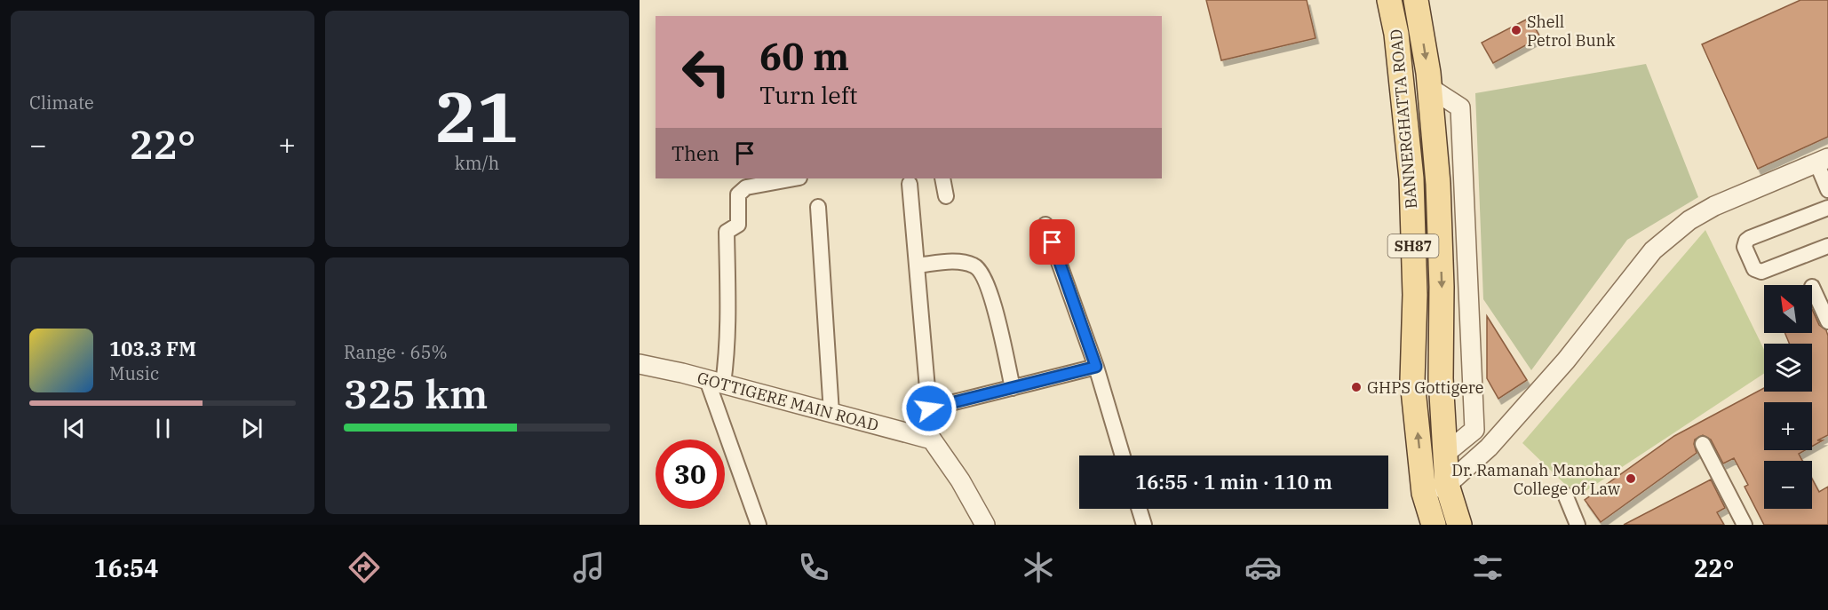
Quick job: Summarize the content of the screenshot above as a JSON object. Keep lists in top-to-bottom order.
{
  "streets": {
    "main road": ["BANNERGHATTA ROAD", "SH87"],
    "street": ["GOTTIGERE MAIN ROAD"]
  },
  "places": ["Shell Petrol Bunk", "GHPS Gottigere", "Dr. Ramanah Manohar College of Law"],
  "north": "top left",
  "page": {
    "tile": [
      "Climate",
      ["21", "km/h"],
      ["Range · 65%", "325 km"]
    ],
    "turn": ["60 m", "Turn left"],
    "heat": ["−", "22°", "+"],
    "then": "Then",
    "map_buttons": ["+", "−"],
    "song": ["103.3 FM", "Music"],
    "limit": "30",
    "trip": "16:55 · 1 min · 110 m",
    "tabs": ["16:54", "22°"]
  }
}
